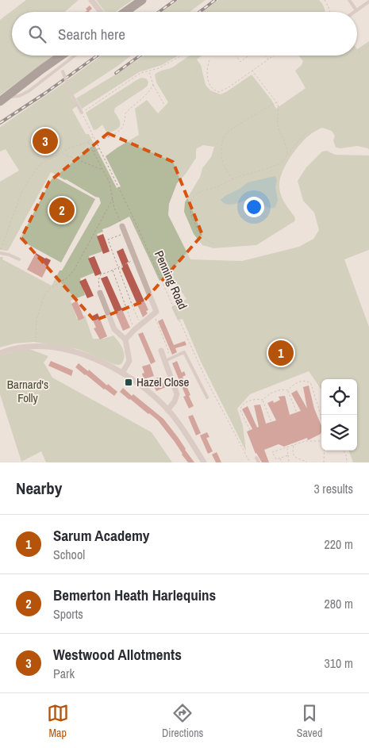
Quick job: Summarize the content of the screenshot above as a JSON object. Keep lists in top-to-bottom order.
{
  "streets": {
    "path": ["Penning Road"]
  },
  "parks": ["Barnard's Folly"],
  "places": {
    "transit": ["Hazel Close"]
  },
  "page": {
    "search": "Search here",
    "pins": ["3", "2", "1"],
    "heading": ["Nearby", "3 results"],
    "list": [
      {
        "mark": "1",
        "name": "Sarum Academy",
        "note": "School",
        "value": "220 m"
      },
      {
        "mark": "2",
        "name": "Bemerton Heath Harlequins",
        "note": "Sports",
        "value": "280 m"
      },
      {
        "mark": "3",
        "name": "Westwood Allotments",
        "note": "Park",
        "value": "310 m"
      }
    ],
    "nav": ["Map", "Directions", "Saved"]
  }
}
